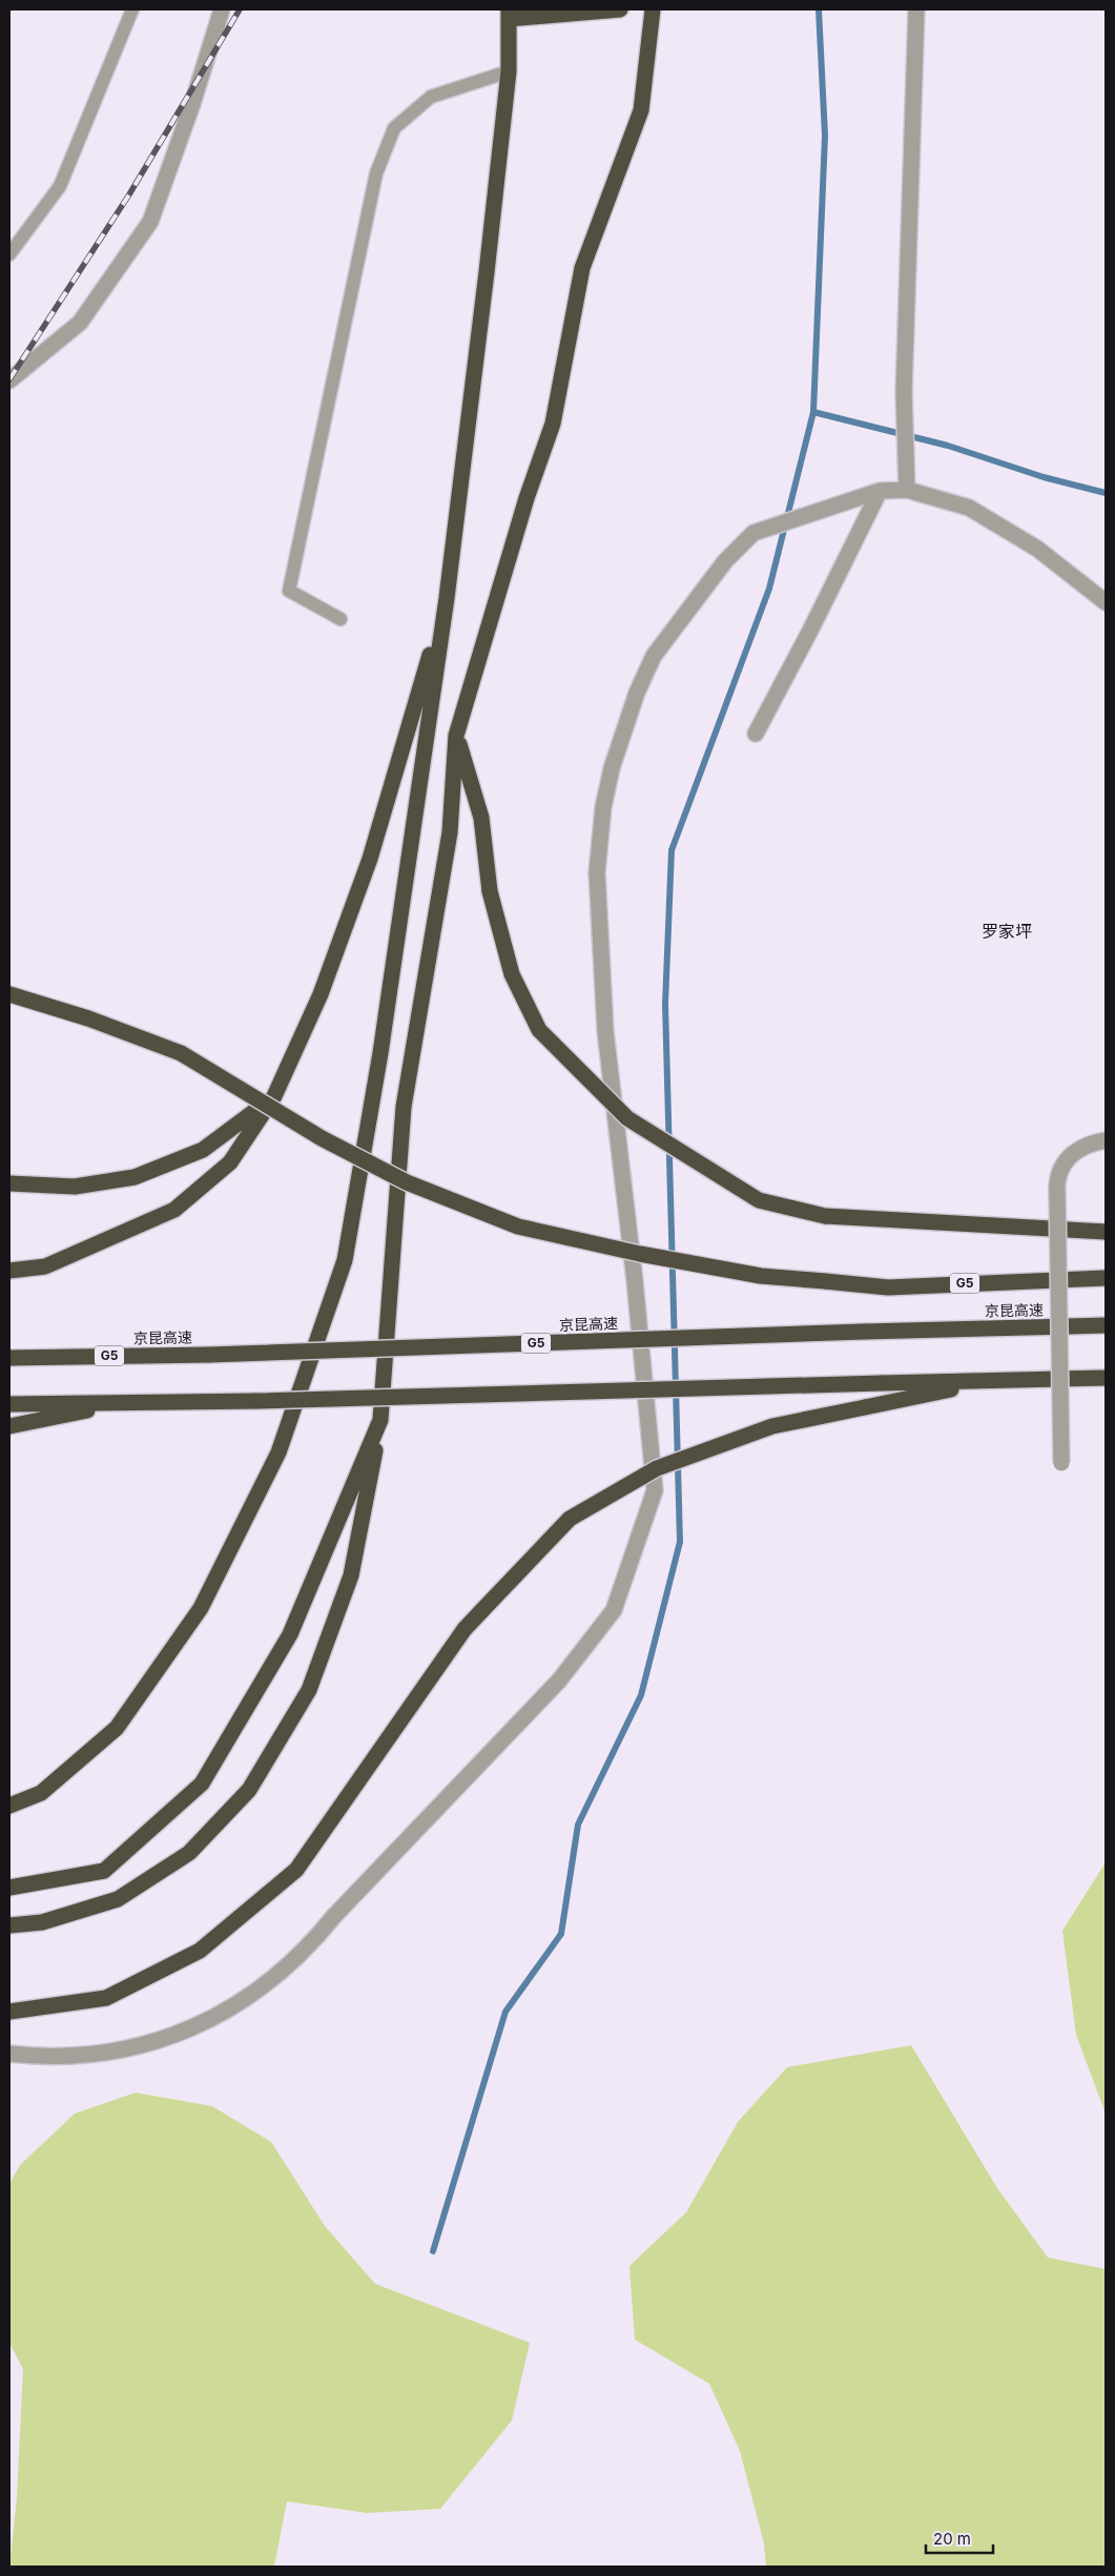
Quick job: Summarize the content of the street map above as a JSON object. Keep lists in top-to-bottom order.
{
  "streets": {
    "highway": ["G5", "京昆高速"]
  },
  "districts": ["罗家坪"],
  "scale_bar": "20 m"
}
